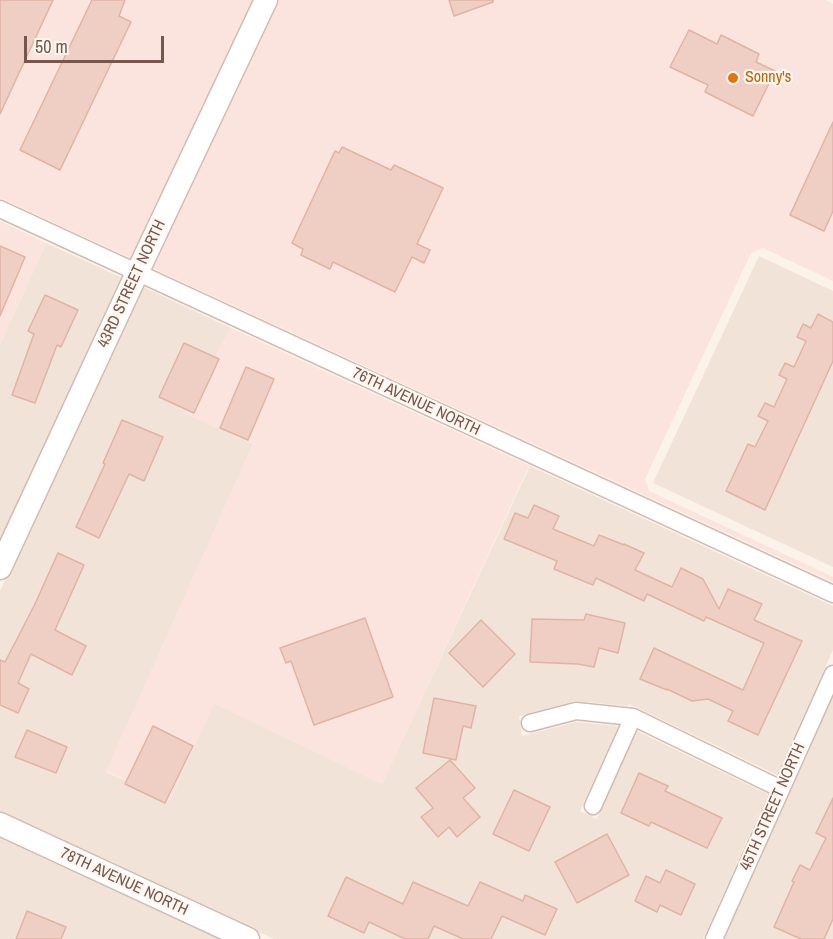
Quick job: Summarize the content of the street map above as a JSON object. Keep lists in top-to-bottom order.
{
  "streets": {
    "street": [
      "43RD STREET NORTH",
      "76TH AVENUE NORTH",
      "45TH STREET NORTH",
      "78TH AVENUE NORTH"
    ]
  },
  "crossings": [
    ["43RD STREET NORTH", "76TH AVENUE NORTH"]
  ],
  "places": ["Sonny's"],
  "scale_bar": "50 m"
}
